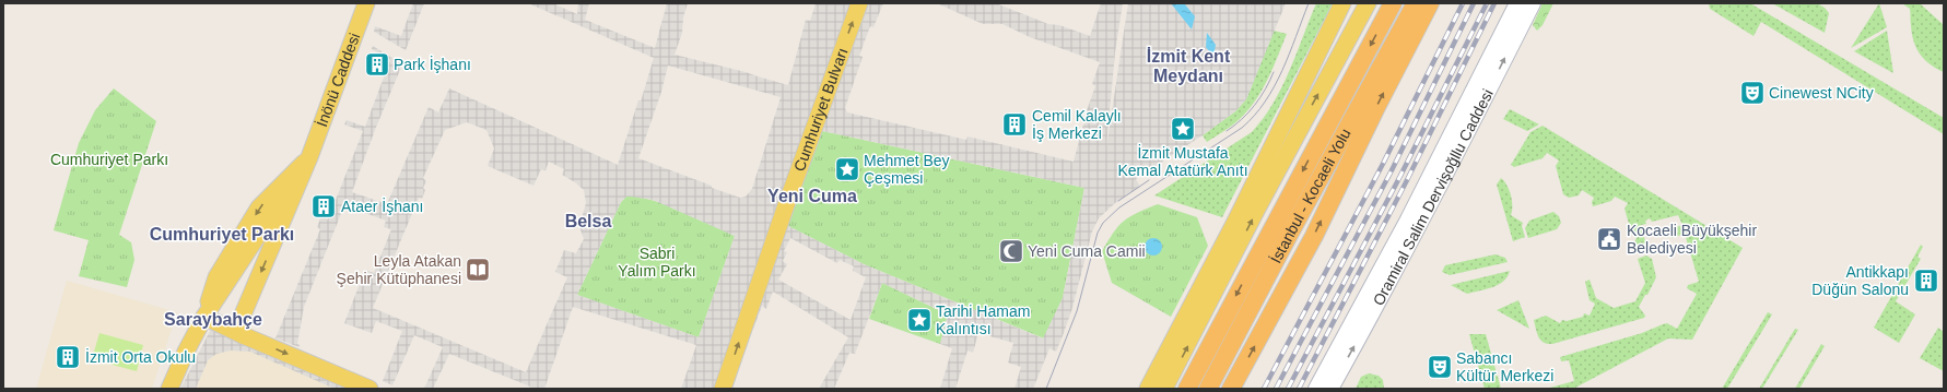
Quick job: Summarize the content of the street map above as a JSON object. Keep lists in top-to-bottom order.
{
  "streets": {
    "highway": ["İstanbul - Kocaeli Yolu"],
    "main road": ["İnönü Caddesi", "Cumhuriyet Bulvarı", "Oramiral Salim Dervişoğllu Caddesi"]
  },
  "one_way": ["Cumhuriyet Bulvarı"],
  "districts": [
    "İzmit Kent Meydanı",
    "Yeni Cuma",
    "Belsa",
    "Cumhuriyet Parkı",
    "Saraybahçe"
  ],
  "parks": ["Cumhuriyet Parkı", "Sabri Yalım Parkı"],
  "places": {
    "building": [
      "Park İşhanı",
      "Cemil Kalaylı İş Merkezi",
      "Ataer İşhanı",
      "Antikkapı Düğün Salonu",
      "İzmit Orta Okulu"
    ],
    "theatre": ["Cinewest NCity", "Sabancı Kültür Merkezi"],
    "place": ["İzmit Mustafa Kemal Atatürk Anıtı", "Mehmet Bey Çeşmesi", "Tarihi Hamam Kalıntısı"],
    "public building": ["Kocaeli Büyükşehir Belediyesi"],
    "mosque": ["Yeni Cuma Camii"],
    "library": ["Leyla Atakan Şehir Kütüphanesi"]
  }
}
